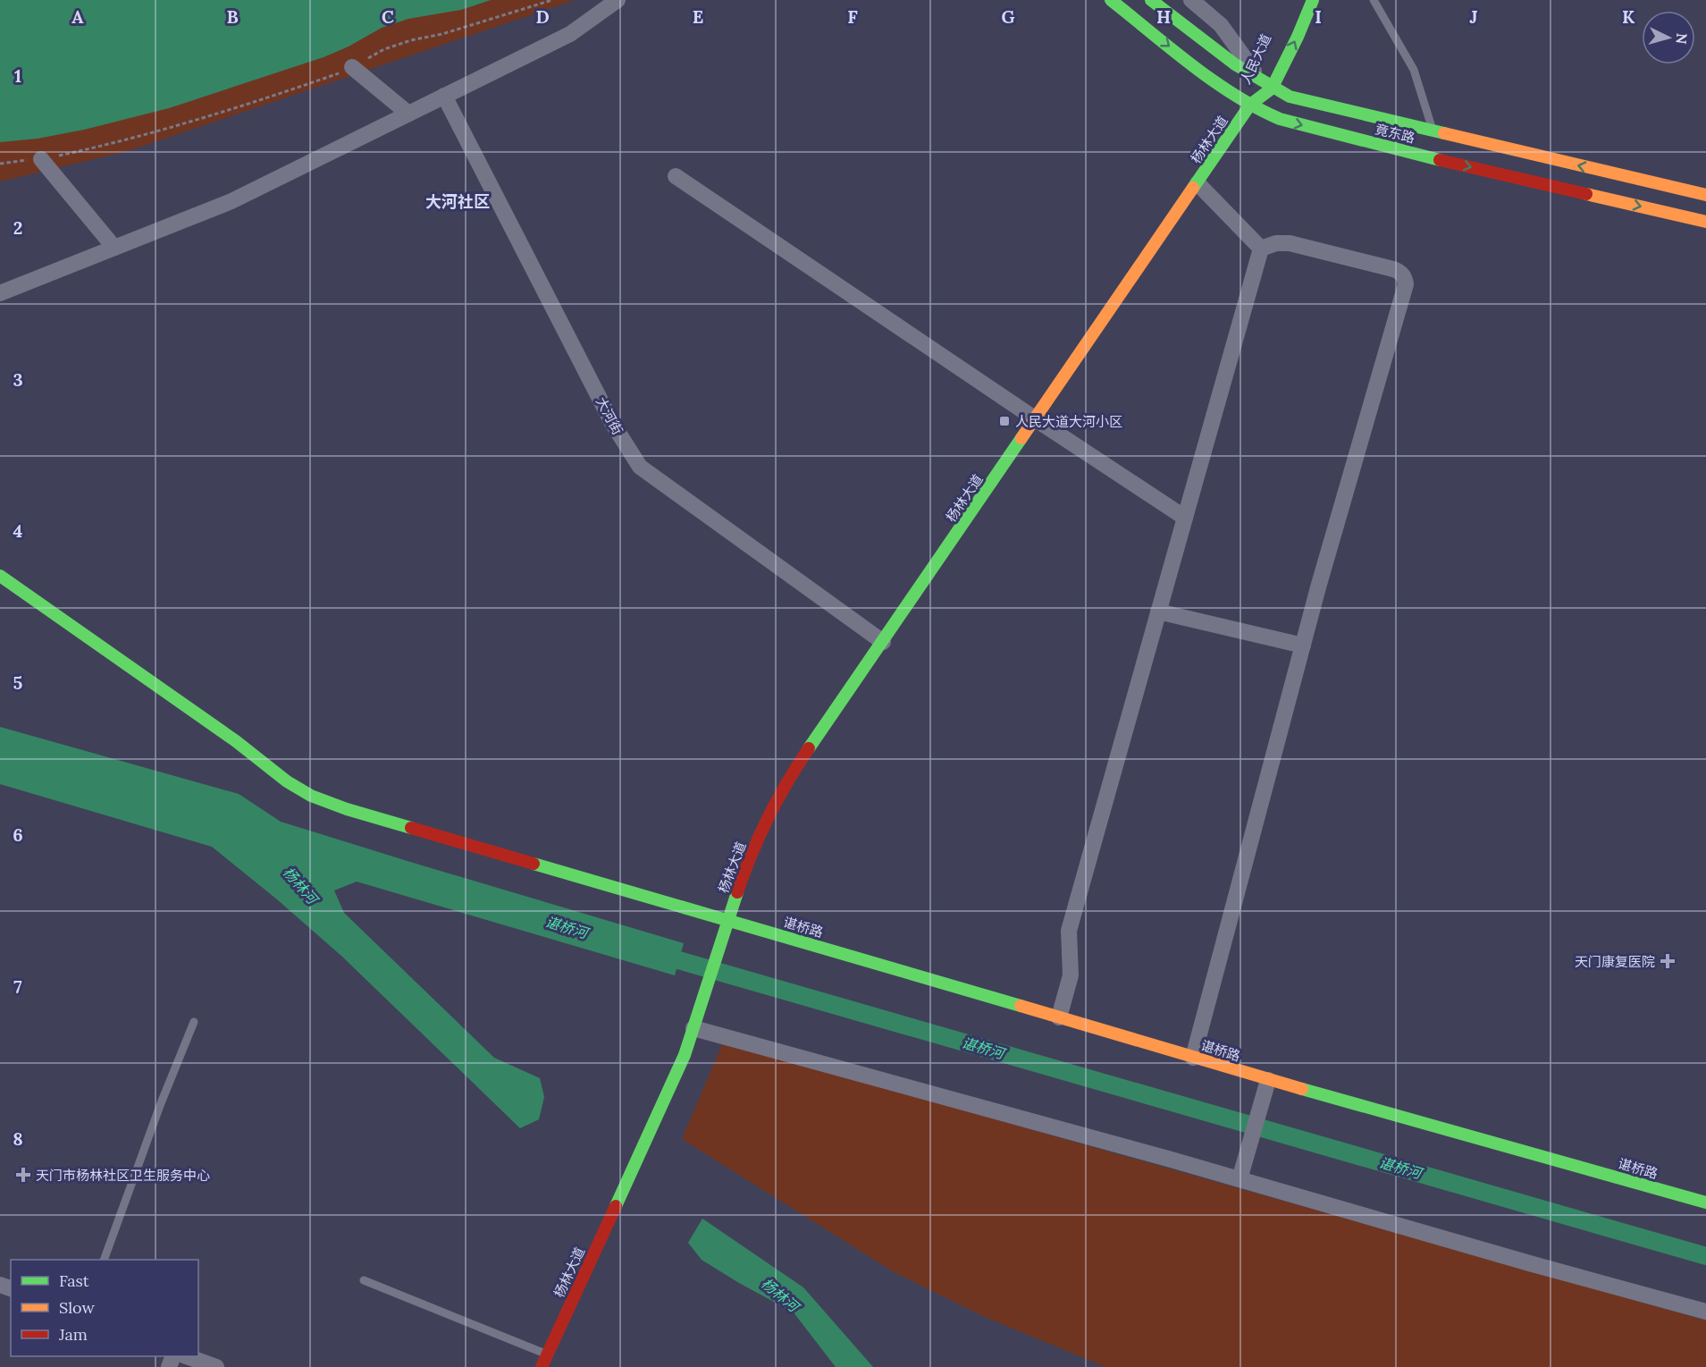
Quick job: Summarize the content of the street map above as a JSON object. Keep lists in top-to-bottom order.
{
  "streets": {
    "main road": [
      "人民大道",
      "竟东路",
      "杨林大道",
      "谌桥路"
    ],
    "street": ["大河街"]
  },
  "crossings": [
    ["人民大道", "竟东路"],
    ["人民大道", "杨林大道"],
    ["竟东路", "杨林大道"],
    ["杨林大道", "大河街"],
    ["杨林大道", "谌桥路"]
  ],
  "one_way": ["人民大道"],
  "districts": ["大河社区"],
  "water": ["杨林河", "谌桥河"],
  "places": {
    "transit": ["人民大道大河小区"],
    "health": ["天门康复医院", "天门市杨林社区卫生服务中心"]
  },
  "legend": ["Fast", "Slow", "Jam"],
  "north": "right",
  "grid": {
    "columns": [
      "A",
      "B",
      "C",
      "D",
      "E",
      "F",
      "G",
      "H",
      "I",
      "J",
      "K"
    ],
    "rows": [
      "1",
      "2",
      "3",
      "4",
      "5",
      "6",
      "7",
      "8"
    ]
  }
}
